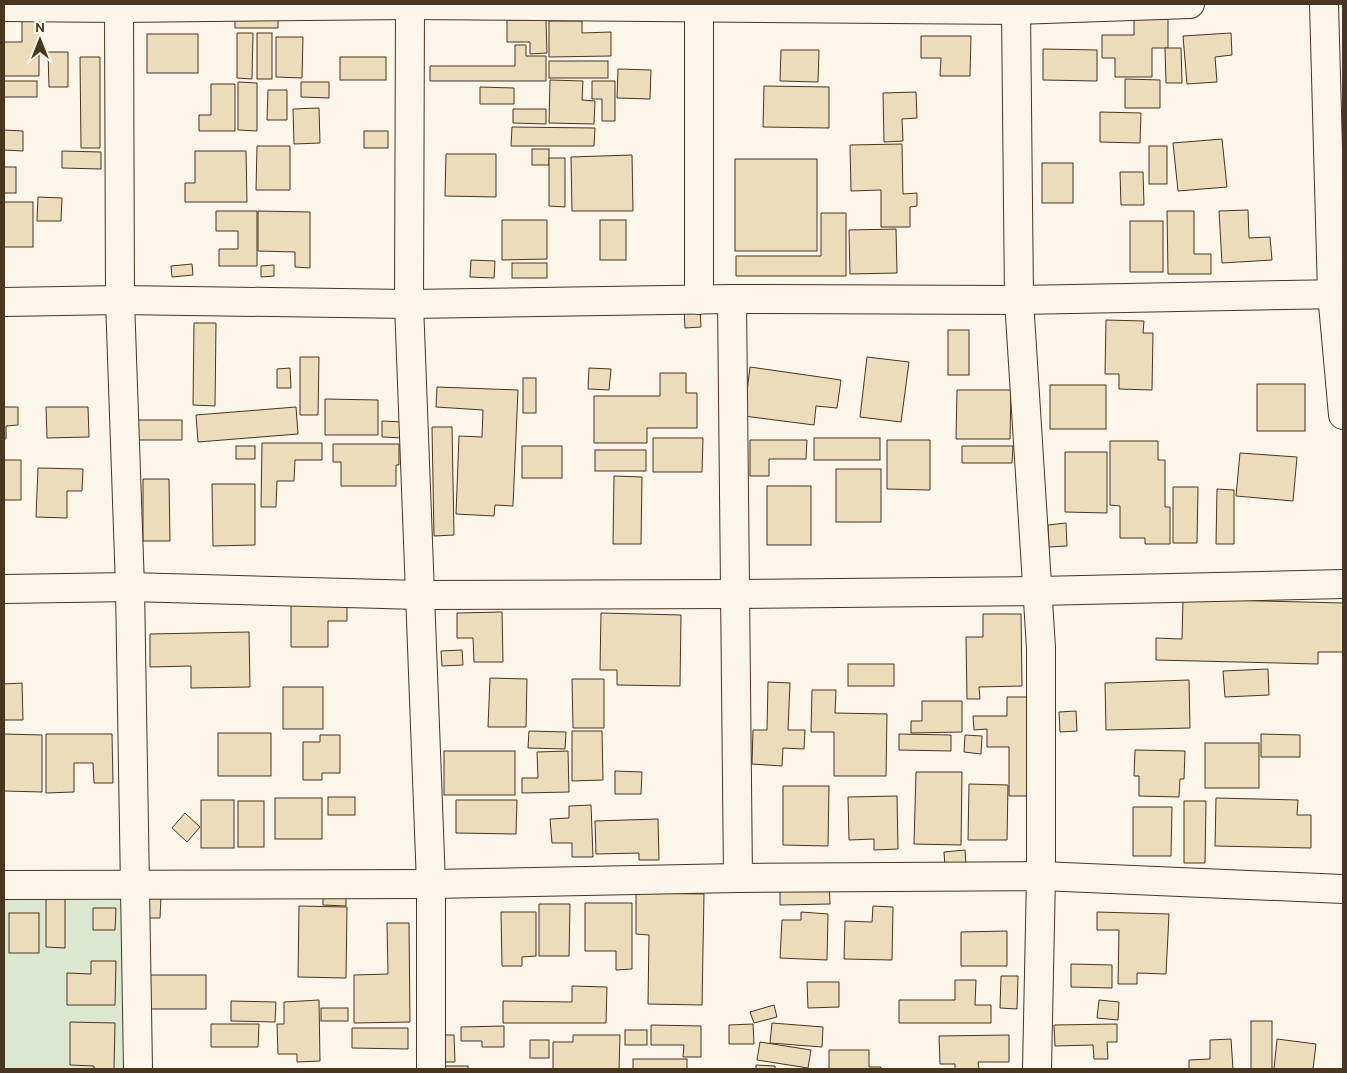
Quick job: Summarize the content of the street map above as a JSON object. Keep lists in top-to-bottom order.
{
  "north": "top"
}
